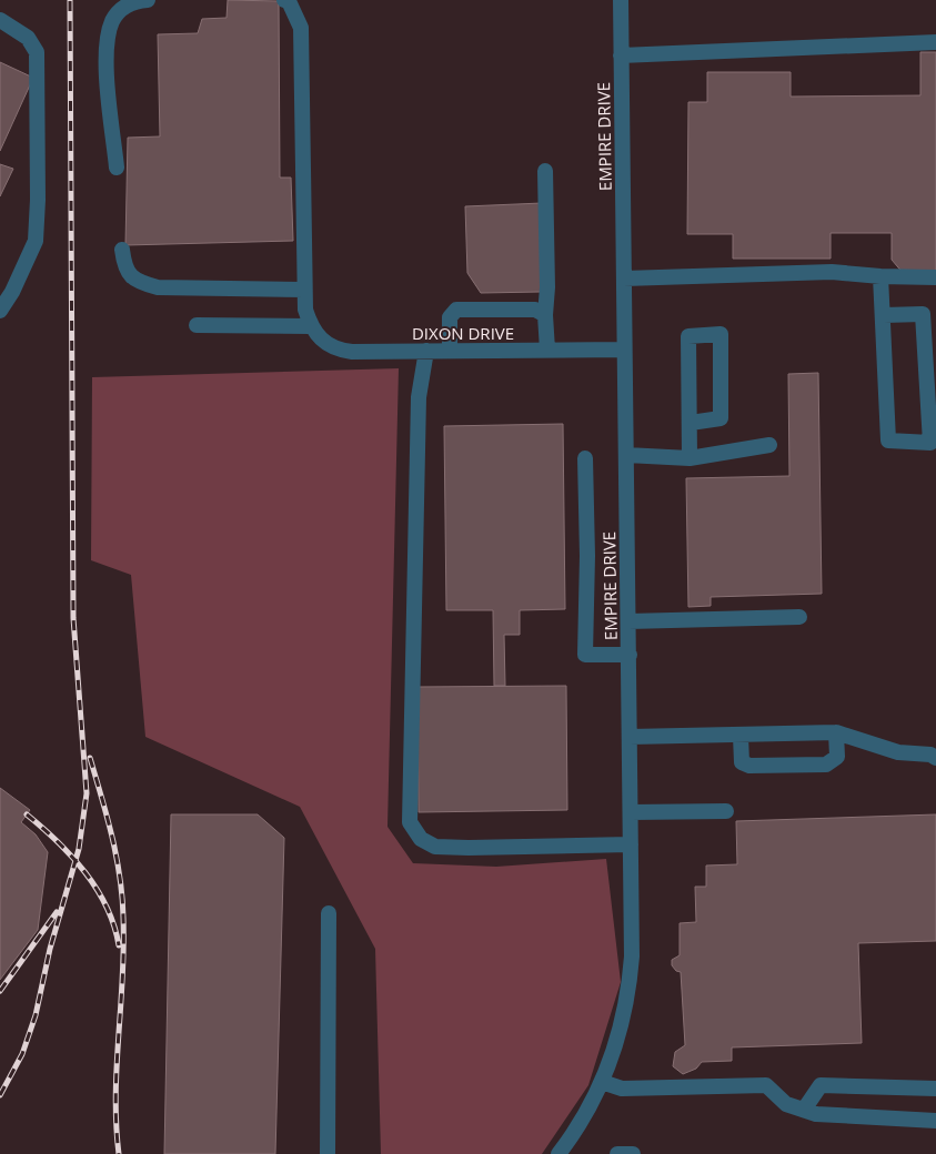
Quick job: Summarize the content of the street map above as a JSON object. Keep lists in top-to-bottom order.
{
  "streets": {
    "street": ["EMPIRE DRIVE", "DIXON DRIVE"]
  },
  "crossings": [
    ["EMPIRE DRIVE", "DIXON DRIVE"]
  ]
}
